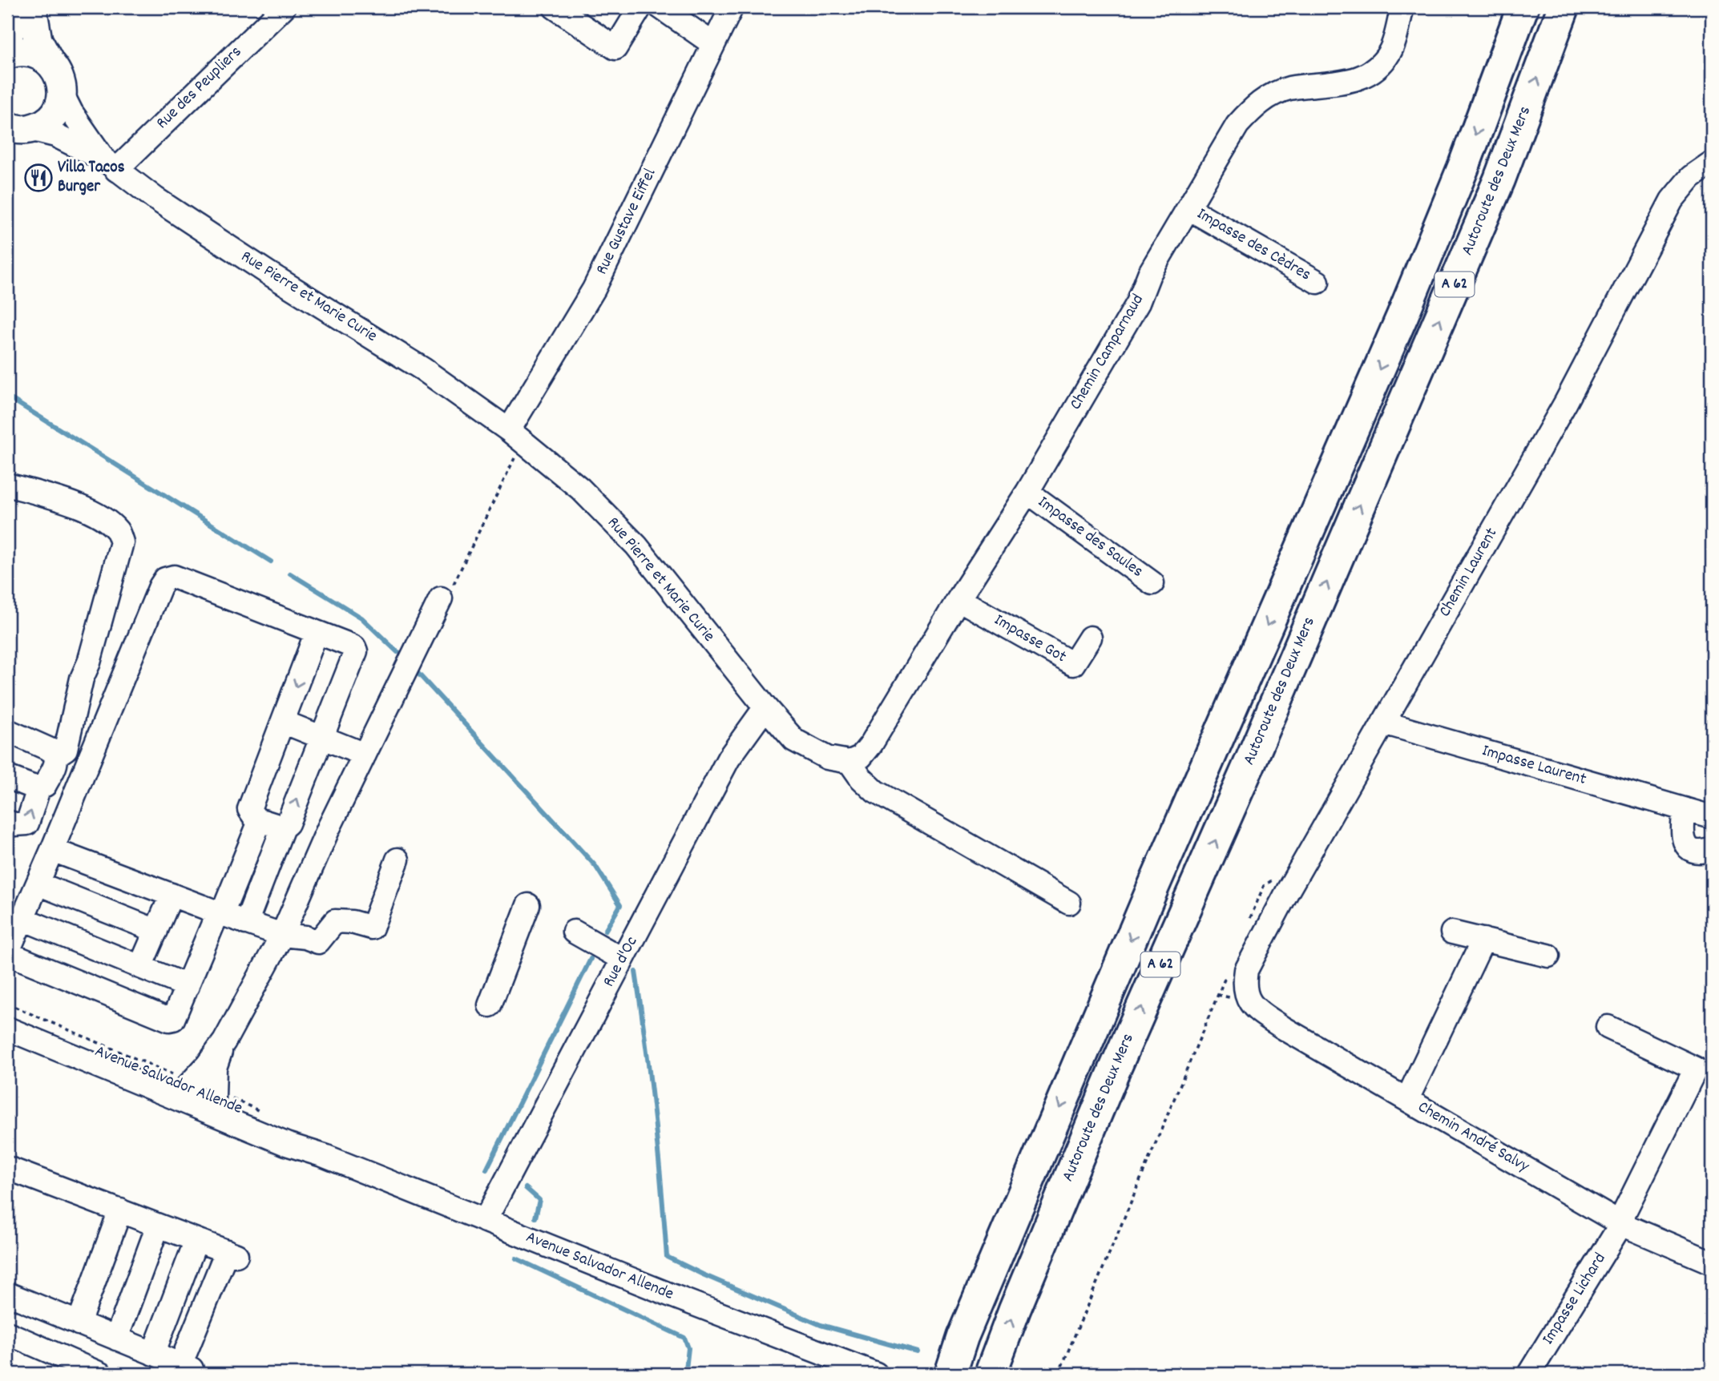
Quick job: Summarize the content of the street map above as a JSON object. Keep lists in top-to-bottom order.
{
  "streets": {
    "highway": ["Autoroute des Deux Mers", "A 62"],
    "street": [
      "Rue des Peupliers",
      "Rue Gustave Eiffel",
      "Impasse des Cèdres",
      "Rue Pierre et Marie Curie",
      "Chemin Camparnaud",
      "Impasse des Saules",
      "Chemin Laurent",
      "Impasse Got",
      "Impasse Laurent",
      "Rue d'Oc",
      "Avenue Salvador Allende",
      "Chemin André Salvy",
      "Impasse Lichard"
    ]
  },
  "crossings": [
    ["Rue des Peupliers", "Rue Pierre et Marie Curie"],
    ["Rue Gustave Eiffel", "Rue Pierre et Marie Curie"],
    ["Impasse des Cèdres", "Chemin Camparnaud"],
    ["Rue Pierre et Marie Curie", "Chemin Camparnaud"],
    ["Rue Pierre et Marie Curie", "Rue d'Oc"],
    ["Chemin Camparnaud", "Impasse des Saules"],
    ["Chemin Camparnaud", "Impasse Got"],
    ["Chemin Laurent", "Impasse Laurent"],
    ["Chemin Laurent", "Chemin André Salvy"],
    ["Rue d'Oc", "Avenue Salvador Allende"],
    ["Chemin André Salvy", "Impasse Lichard"]
  ],
  "places": {
    "restaurant": ["Villa Tacos Burger"]
  }
}
